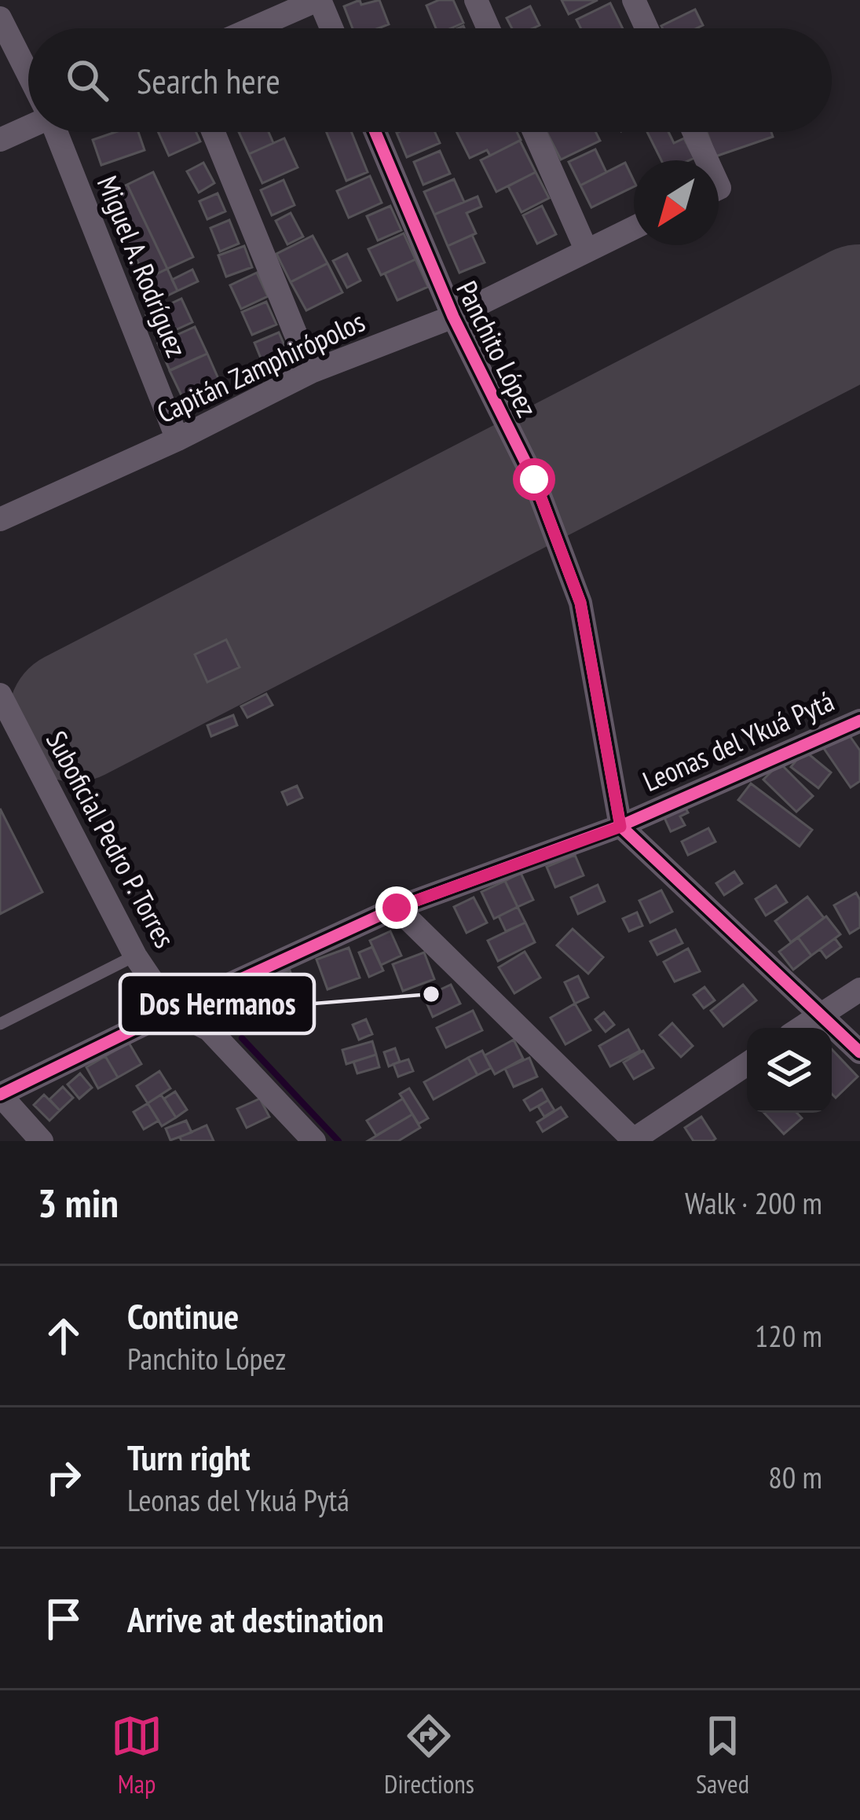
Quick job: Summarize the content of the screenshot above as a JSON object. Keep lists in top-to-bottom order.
{
  "streets": {
    "street": [
      "Miguel A. Rodríguez",
      "Panchito López",
      "Capitán Zamphirópolos",
      "Leonas del Ykuá Pytá",
      "Suboficial Pedro P. Torres"
    ]
  },
  "crossings": [
    ["Miguel A. Rodríguez", "Capitán Zamphirópolos"],
    ["Panchito López", "Capitán Zamphirópolos"],
    ["Panchito López", "Leonas del Ykuá Pytá"],
    ["Leonas del Ykuá Pytá", "Suboficial Pedro P. Torres"]
  ],
  "places": ["Dos Hermanos"],
  "north": "bottom left",
  "page": {
    "search": "Search here",
    "heading": ["3 min", "Walk · 200 m"],
    "list": [
      ["Continue", "Panchito López", "120 m"],
      ["Turn right", "Leonas del Ykuá Pytá", "80 m"],
      "Arrive at destination"
    ],
    "nav": ["Map", "Directions", "Saved"]
  }
}
